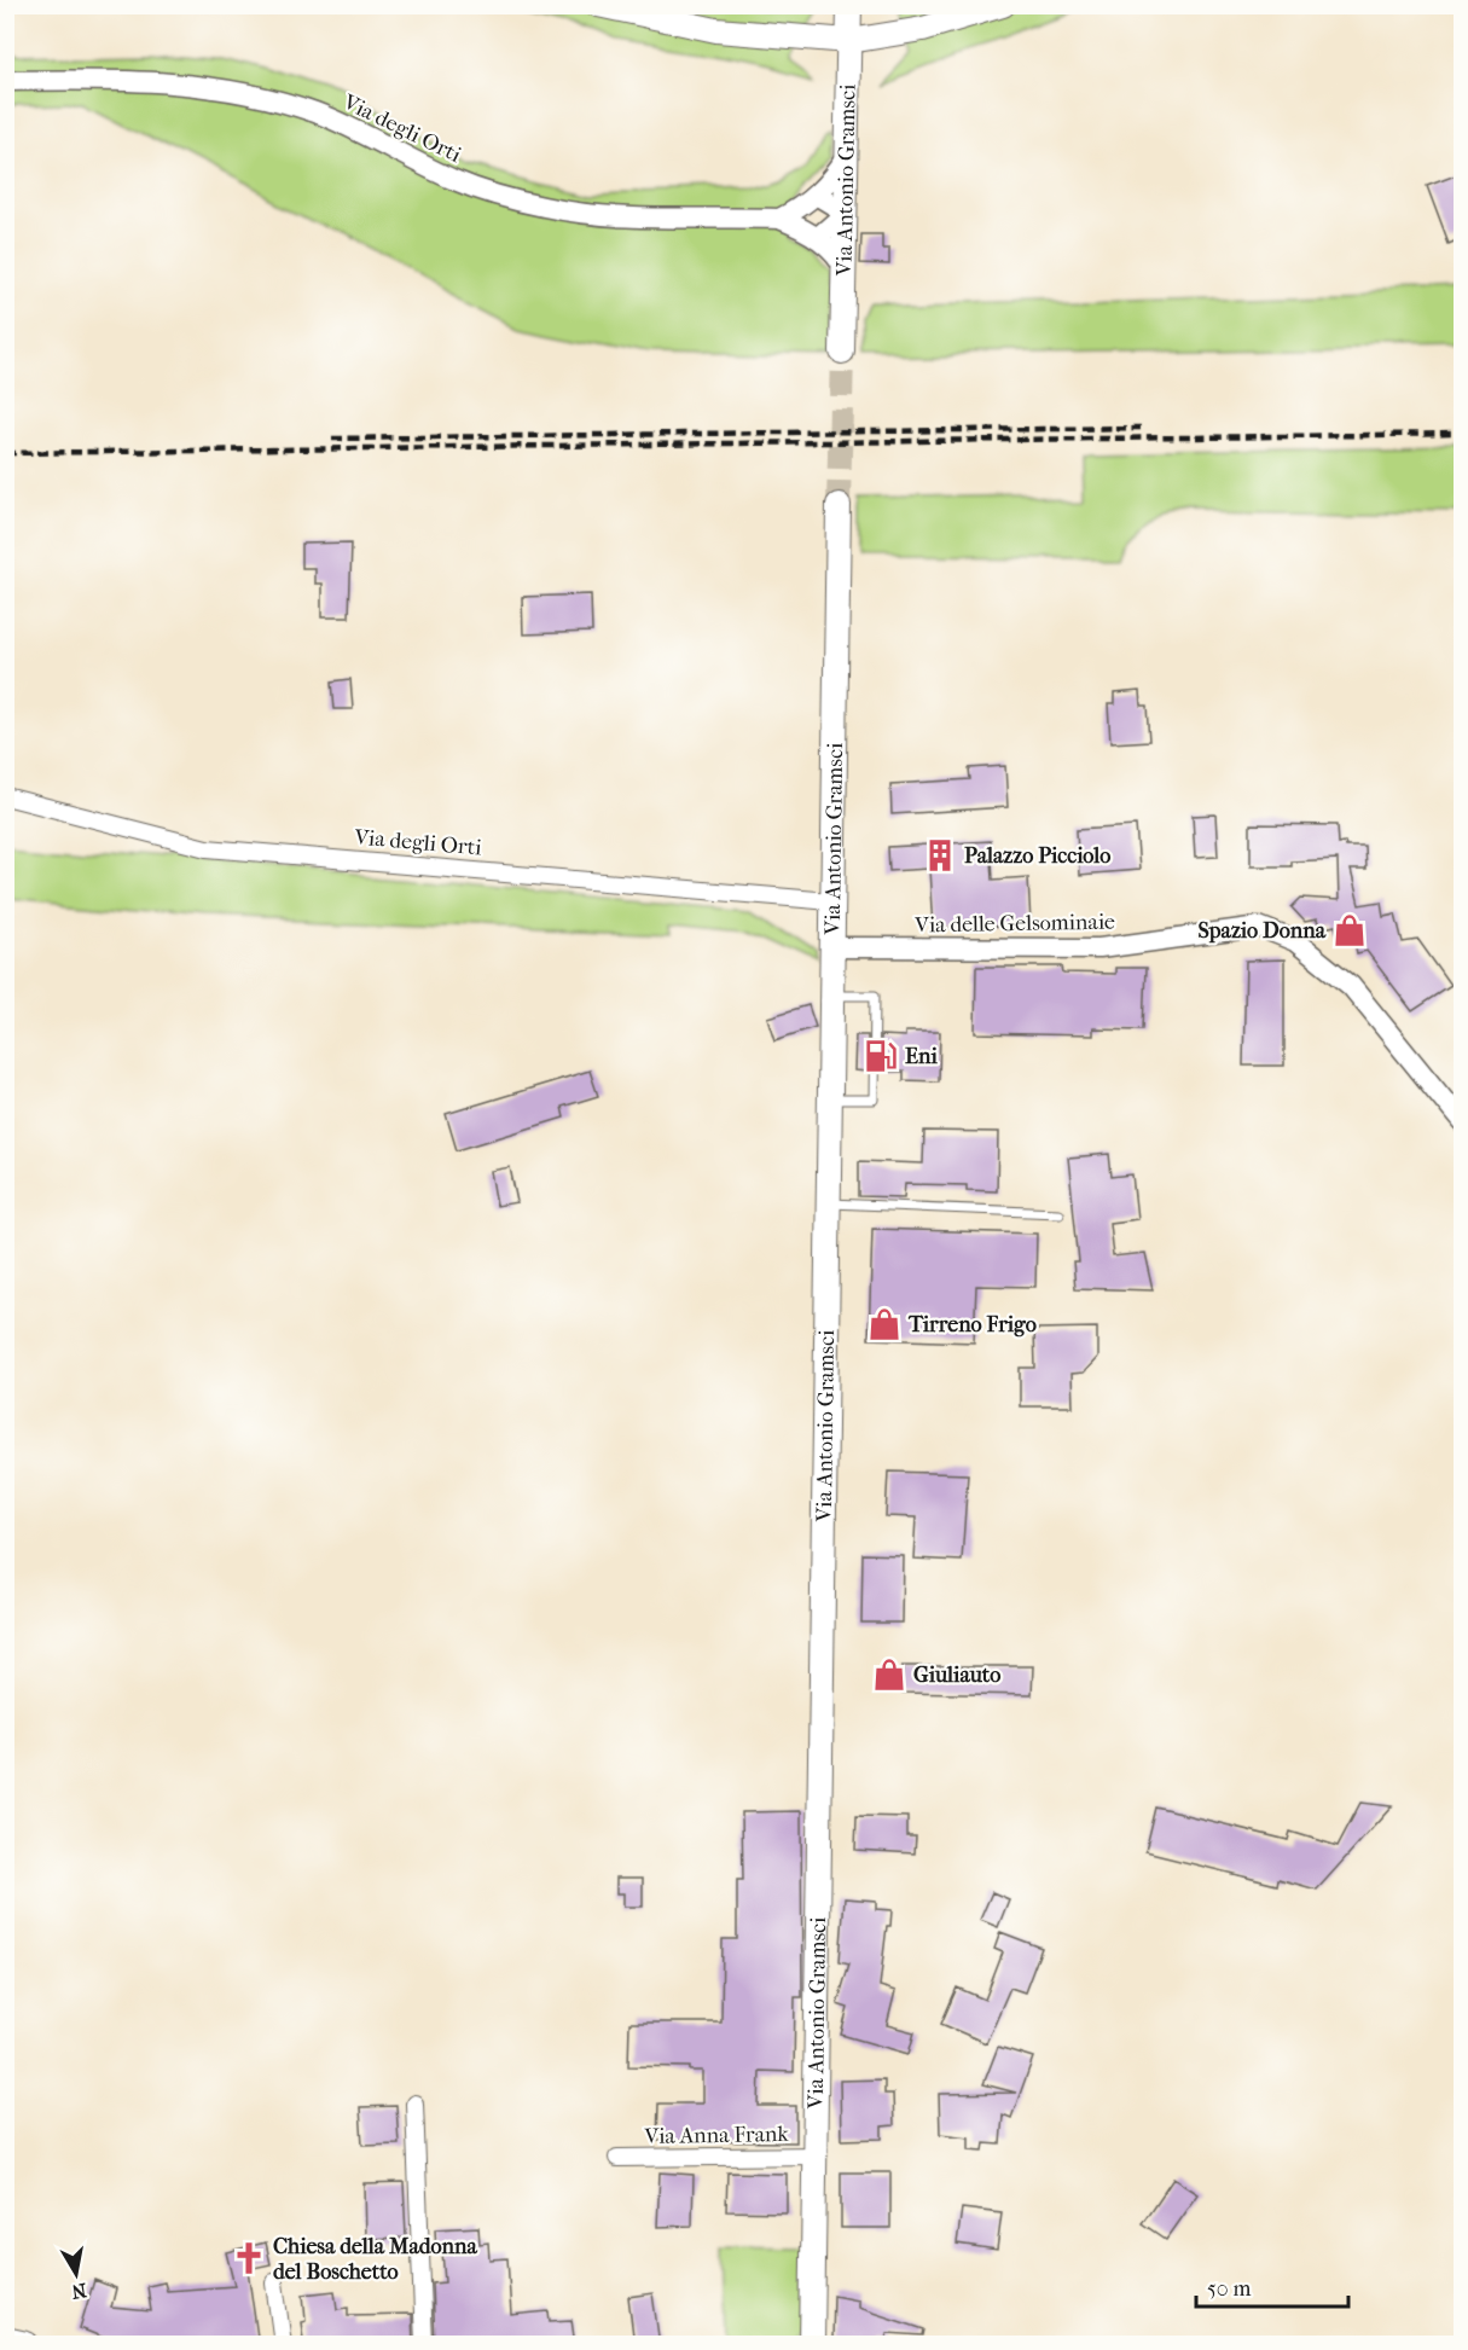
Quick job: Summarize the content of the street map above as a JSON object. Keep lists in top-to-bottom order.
{
  "streets": {
    "main road": ["Via Antonio Gramsci"],
    "street": ["Via degli Orti", "Via delle Gelsominaie", "Via Anna Frank"]
  },
  "crossings": [
    ["Via degli Orti", "Via Antonio Gramsci"],
    ["Via Antonio Gramsci", "Via delle Gelsominaie"],
    ["Via Antonio Gramsci", "Via Anna Frank"]
  ],
  "places": {
    "building": ["Palazzo Picciolo"],
    "shop": ["Spazio Donna", "Tirreno Frigo", "Giuliauto"],
    "fuel station": ["Eni"],
    "church": ["Chiesa della Madonna del Boschetto"]
  },
  "scale_bar": "50 m",
  "north": "bottom"
}
